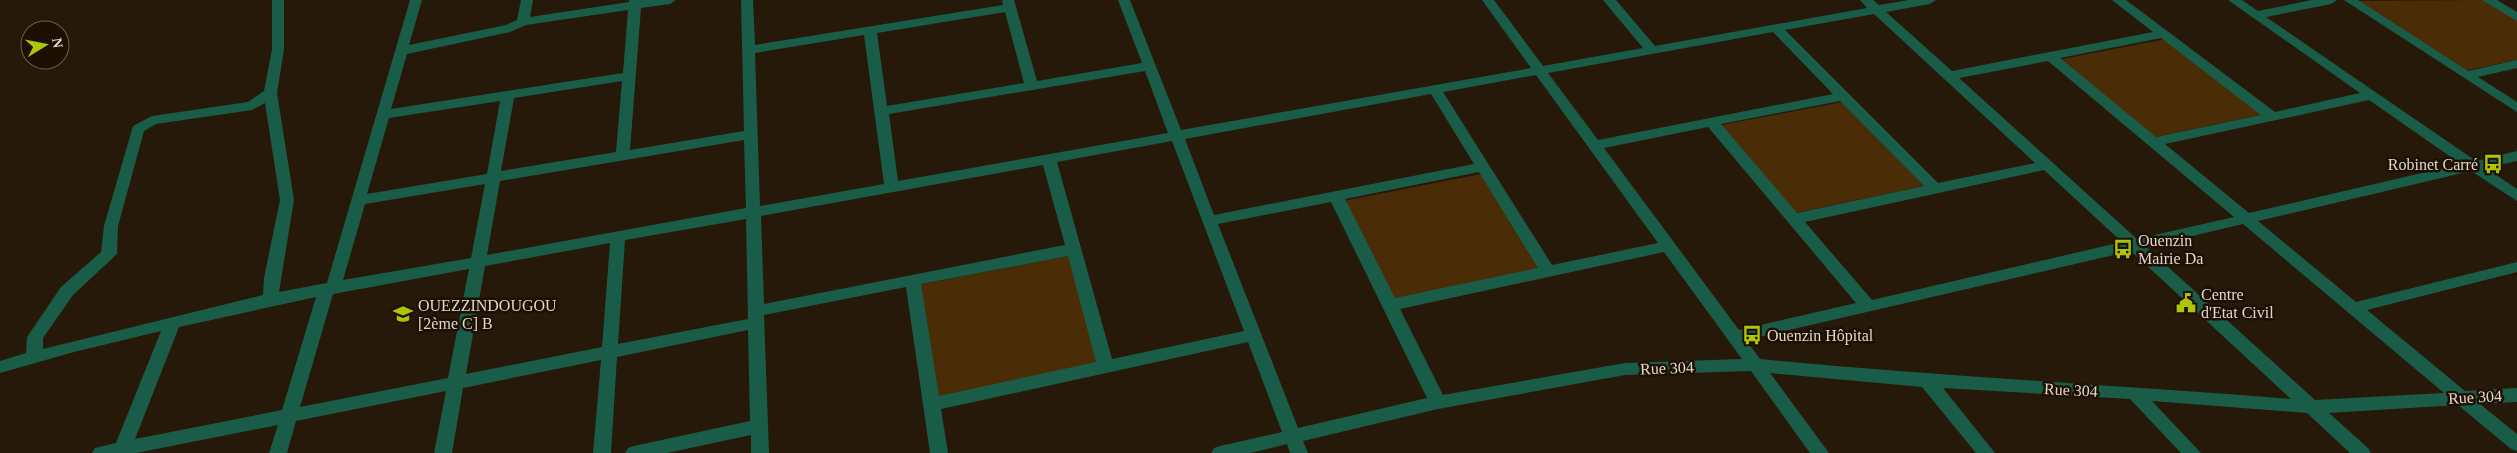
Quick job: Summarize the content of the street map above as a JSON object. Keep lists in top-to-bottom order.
{
  "streets": {
    "street": ["Rue 304"]
  },
  "places": {
    "bus stop": ["Robinet Carré", "Ouenzin Mairie Da", "Ouenzin Hôpital"],
    "public building": ["Centre d'Etat Civil"],
    "school or university": ["OUEZZINDOUGOU [2ème C] B"]
  },
  "north": "right"
}
